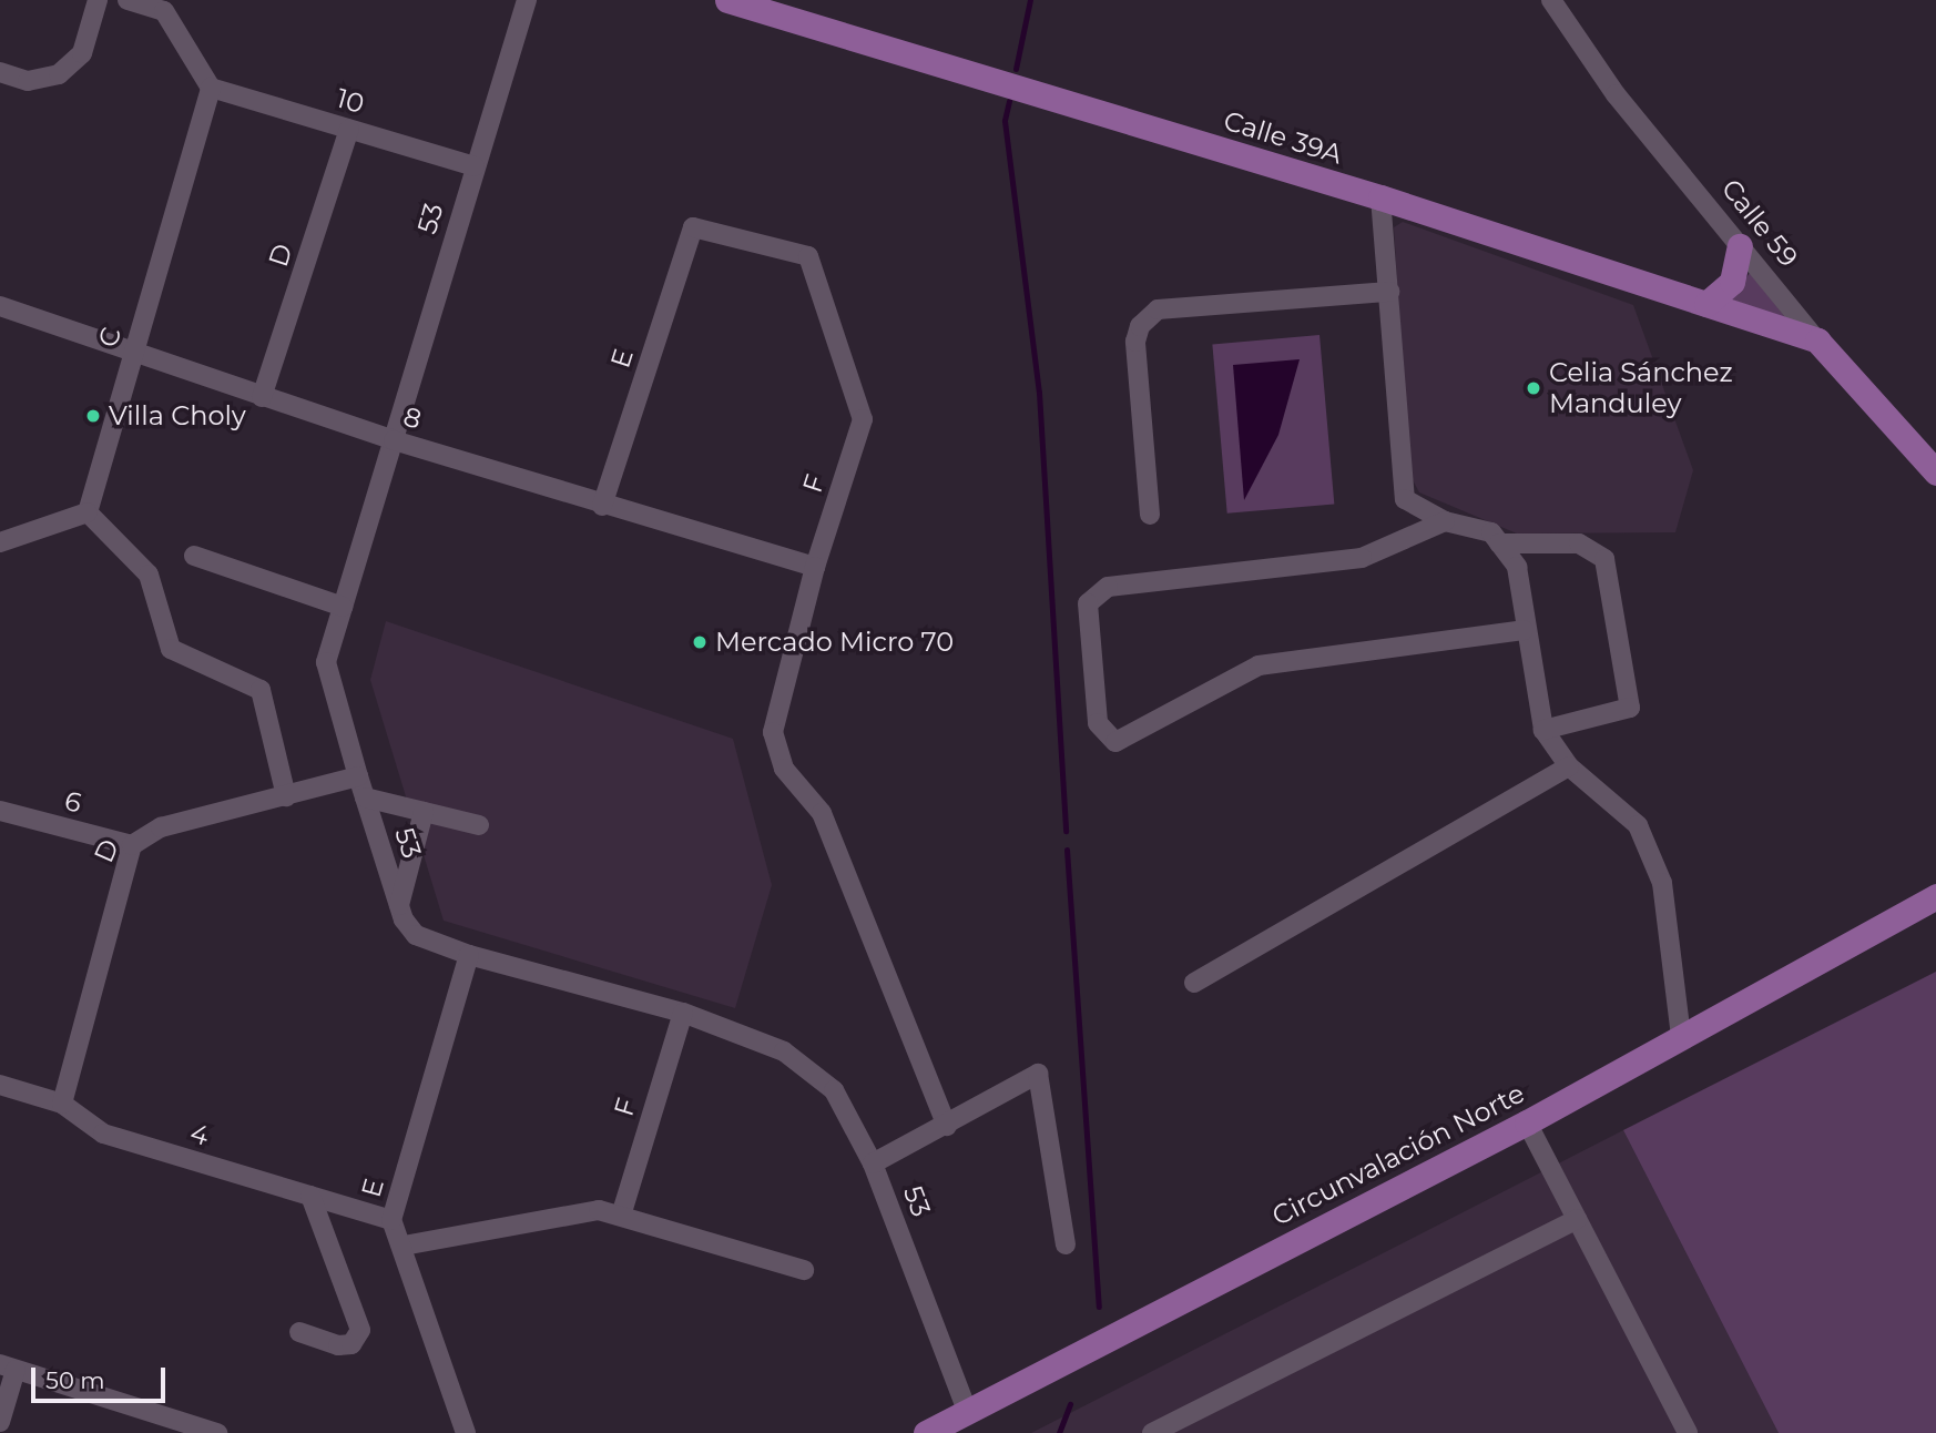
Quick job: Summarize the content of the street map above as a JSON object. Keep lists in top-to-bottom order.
{
  "streets": {
    "main road": ["Calle 39A", "Calle 59", "Circunvalación Norte"],
    "street": [
      "10",
      "53",
      "D",
      "C",
      "E",
      "8",
      "F",
      "6",
      "4"
    ]
  },
  "crossings": [
    ["10", "53"],
    ["10", "D"],
    ["10", "C"],
    ["Calle 39A", "Calle 59"],
    ["53", "D"],
    ["53", "E"],
    ["53", "8"],
    ["53", "F"],
    ["53", "Circunvalación Norte"],
    ["D", "8"],
    ["D", "6"],
    ["D", "4"],
    ["C", "8"],
    ["E", "8"],
    ["E", "F"],
    ["E", "4"],
    ["8", "F"]
  ],
  "places": ["Celia Sánchez Manduley", "Villa Choly", "Mercado Micro 70"],
  "scale_bar": "50 m"
}
